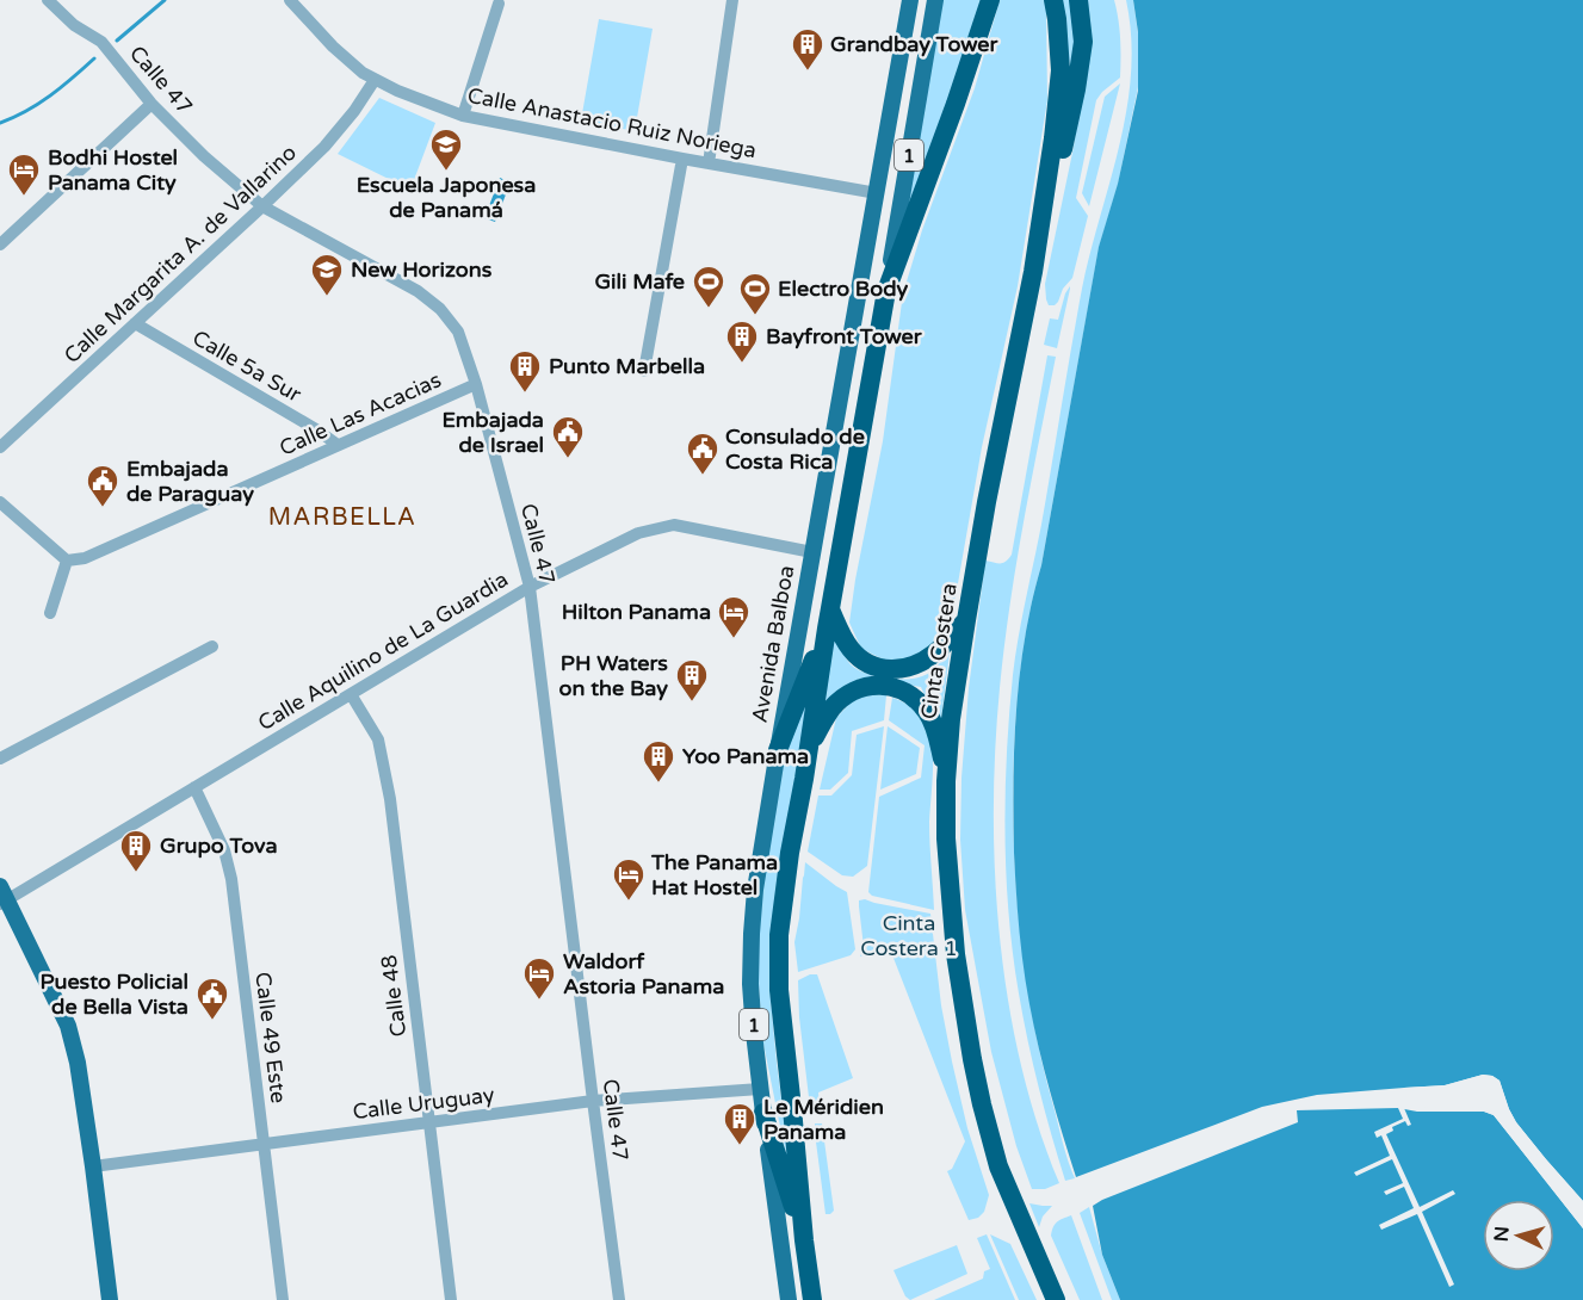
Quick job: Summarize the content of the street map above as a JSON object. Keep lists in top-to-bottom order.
{
  "streets": {
    "highway": ["1", "Cinta Costera"],
    "main road": ["Avenida Balboa"],
    "street": [
      "Calle 47",
      "Calle Anastacio Ruiz Noriega",
      "Calle Margarita A. de Vallarino",
      "Calle 5a Sur",
      "Calle Las Acacias",
      "Calle Aquilino de La Guardia",
      "Calle 48",
      "Calle 49 Este",
      "Calle Uruguay"
    ]
  },
  "crossings": [
    ["Calle 47", "Calle Margarita A. de Vallarino"],
    ["Calle 47", "Calle Las Acacias"],
    ["Calle 47", "Calle Aquilino de La Guardia"],
    ["Calle 47", "Calle Uruguay"],
    ["Calle Anastacio Ruiz Noriega", "Calle Margarita A. de Vallarino"],
    ["Calle Anastacio Ruiz Noriega", "Avenida Balboa"],
    ["Calle Margarita A. de Vallarino", "Calle 5a Sur"],
    ["Calle 5a Sur", "Calle Las Acacias"],
    ["Avenida Balboa", "Calle Aquilino de La Guardia"],
    ["Avenida Balboa", "Calle Uruguay"],
    ["Calle Aquilino de La Guardia", "Calle 48"],
    ["Calle Aquilino de La Guardia", "Calle 49 Este"],
    ["Calle 48", "Calle Uruguay"],
    ["Calle 49 Este", "Calle Uruguay"]
  ],
  "districts": ["MARBELLA"],
  "parks": ["Cinta Costera 1"],
  "places": {
    "building": [
      "Grandbay Tower",
      "Bayfront Tower",
      "Punto Marbella",
      "PH Waters on the Bay",
      "Yoo Panama",
      "Grupo Tova",
      "Le Méridien Panama"
    ],
    "school or university": ["Escuela Japonesa de Panamá", "New Horizons"],
    "hotel": [
      "Bodhi Hostel Panama City",
      "Hilton Panama",
      "The Panama Hat Hostel",
      "Waldorf Astoria Panama"
    ],
    "sports": ["Gili Mafe", "Electro Body"],
    "public building": [
      "Embajada de Israel",
      "Consulado de Costa Rica",
      "Embajada de Paraguay",
      "Puesto Policial de Bella Vista"
    ]
  },
  "north": "left"
}
